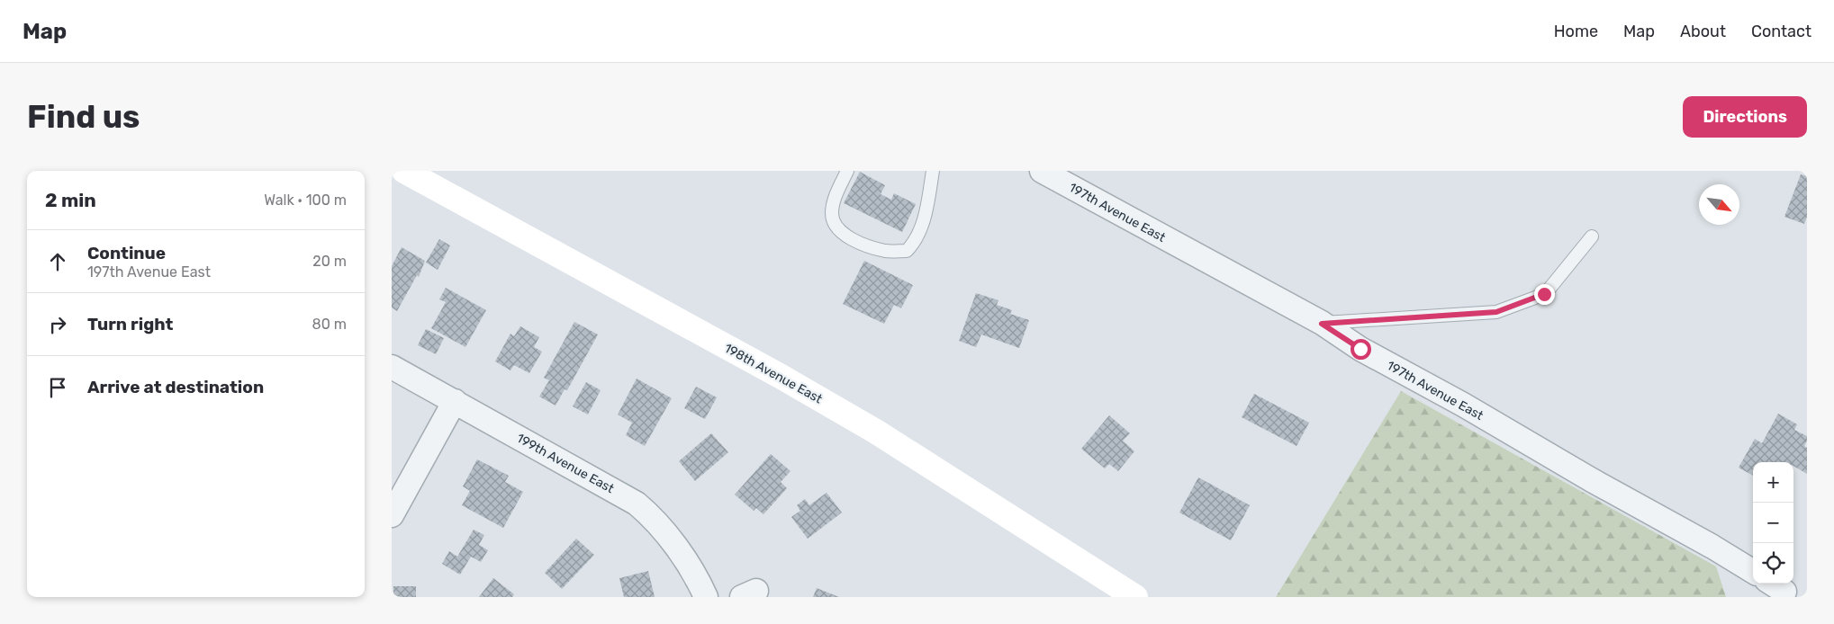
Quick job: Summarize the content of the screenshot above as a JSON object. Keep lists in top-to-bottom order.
{
  "streets": {
    "main road": ["198th Avenue East"],
    "street": ["197th Avenue East", "199th Avenue East"]
  },
  "north": "bottom right",
  "page": {
    "header": "Map",
    "nav": [
      "Home",
      "Map",
      "About",
      "Contact"
    ],
    "buttons": "Directions",
    "title": "Find us",
    "heading": ["2 min", "Walk · 100 m"],
    "list": [
      ["Continue", "197th Avenue East", "20 m"],
      ["Turn right", "80 m"],
      "Arrive at destination"
    ],
    "map_buttons": ["+", "−"]
  }
}
